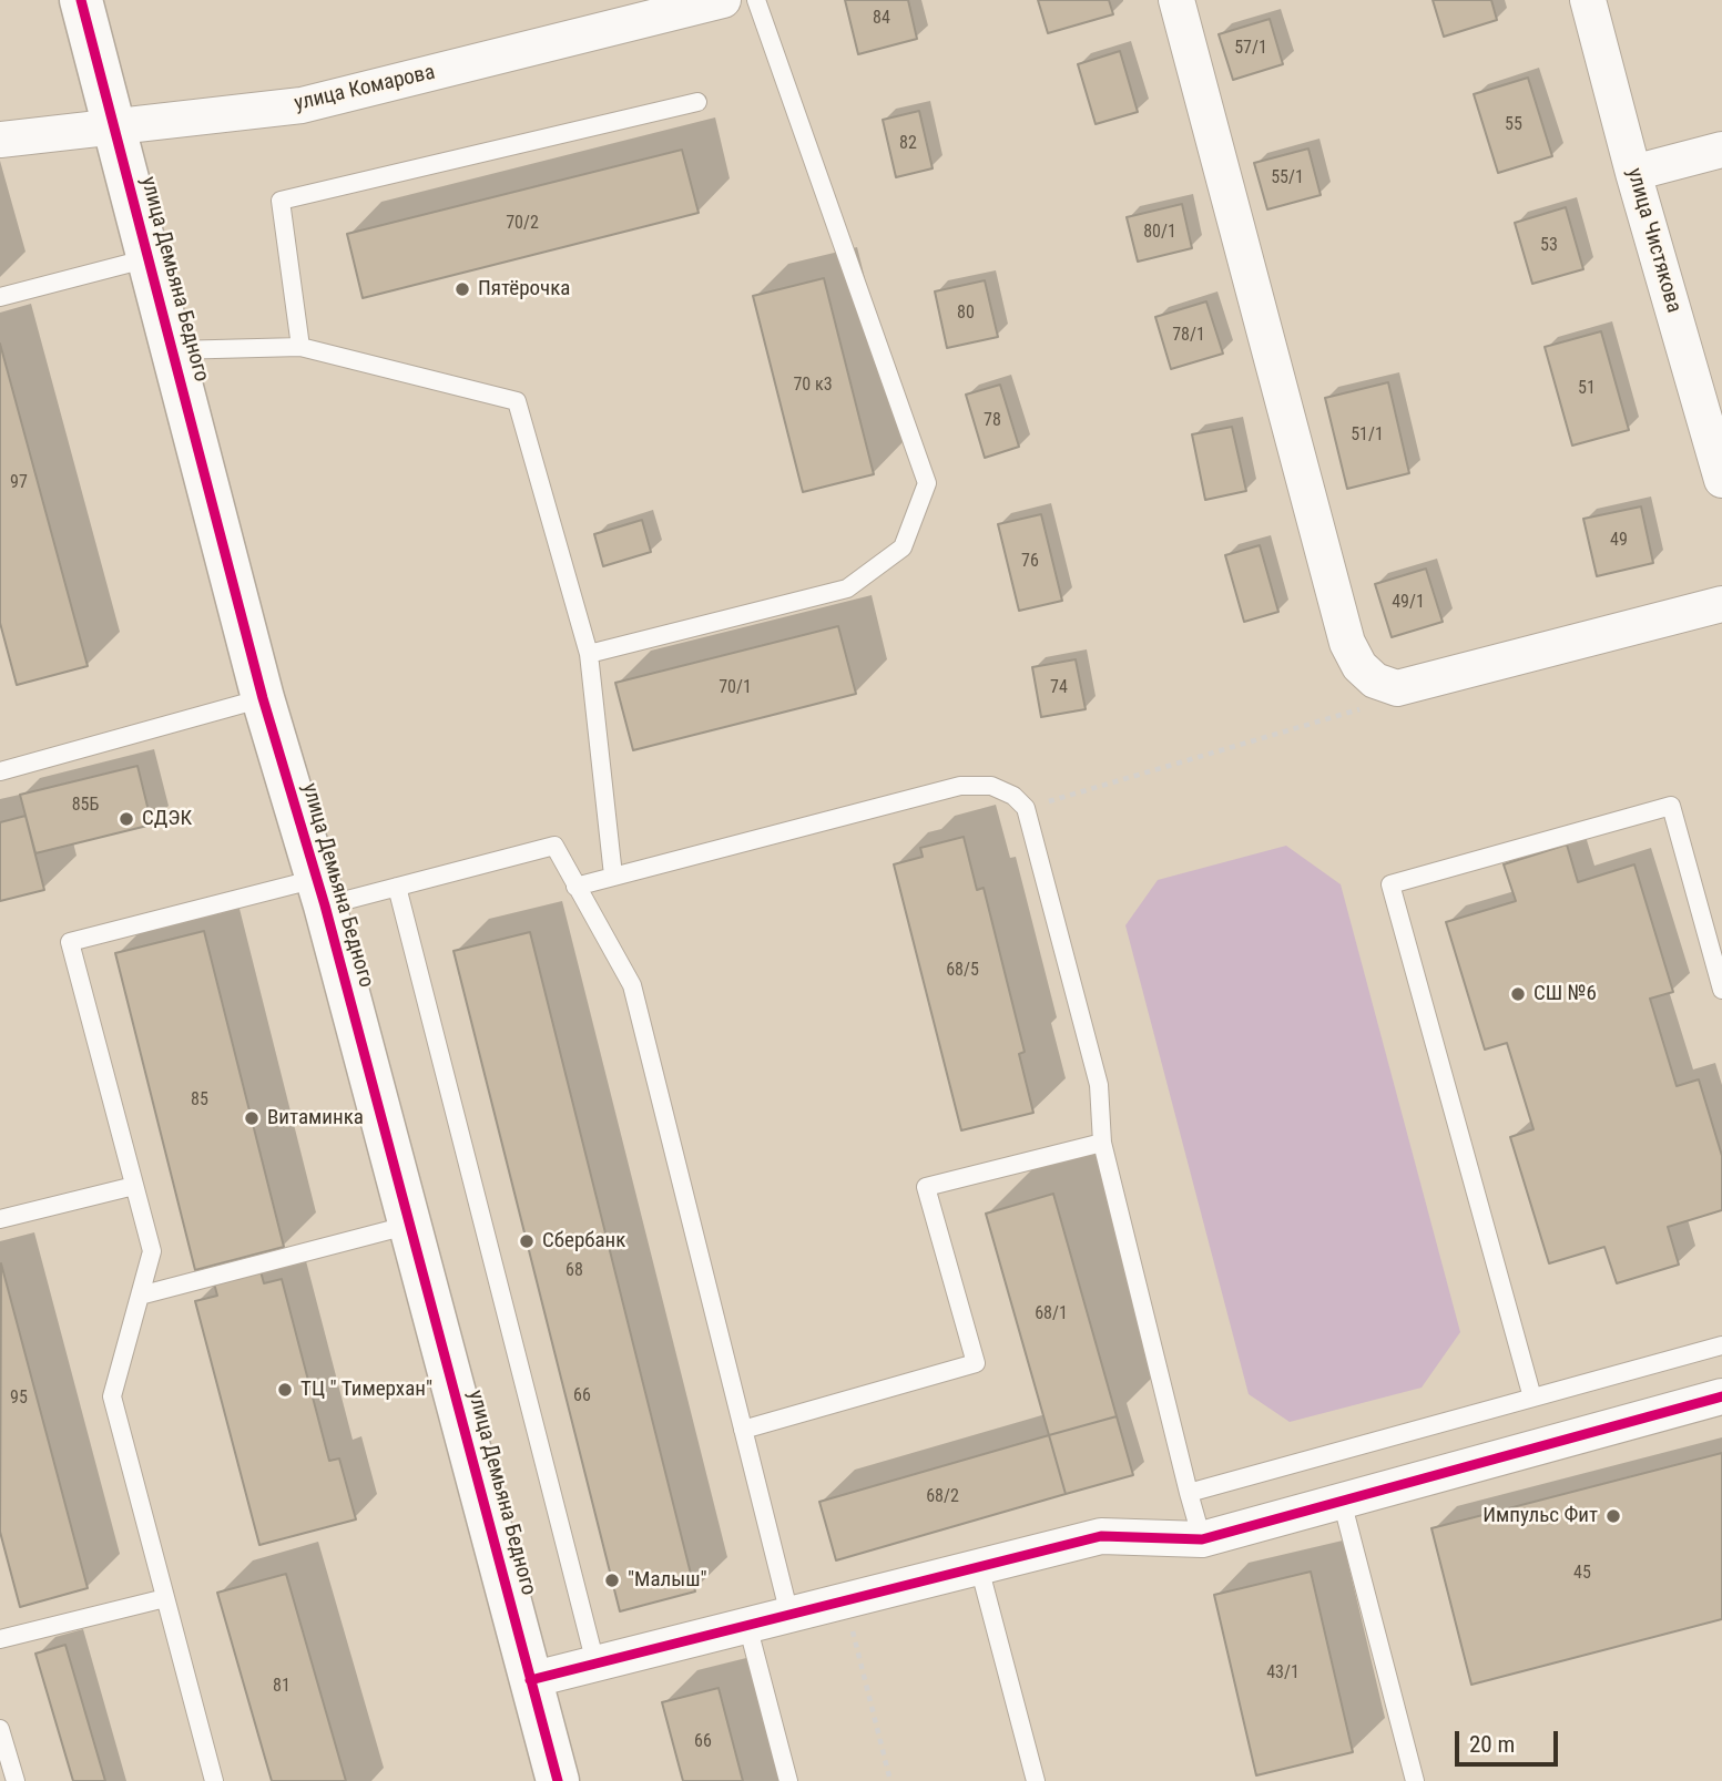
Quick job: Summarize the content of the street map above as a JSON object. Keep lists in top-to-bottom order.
{
  "streets": {
    "street": ["улица Комарова", "улица Чистякова", "улица Демьяна Бедного"]
  },
  "crossings": [
    ["улица Комарова", "улица Демьяна Бедного"]
  ],
  "places": [
    "Пятёрочка",
    "СДЭК",
    "СШ №6",
    "Витаминка",
    "Сбербанк",
    "ТЦ \" Тимерхан\"",
    "Импульс Фит",
    "\"Малыш\""
  ],
  "house_numbers": [
    "84",
    "57/1",
    "55",
    "82",
    "55/1",
    "70/2",
    "80/1",
    "53",
    "80",
    "78/1",
    "70 к3",
    "51",
    "78",
    "51/1",
    "97",
    "49",
    "76",
    "49/1",
    "70/1",
    "74",
    "85Б",
    "68/5",
    "85",
    "68",
    "68/1",
    "66",
    "95",
    "68/2",
    "45",
    "43/1",
    "81",
    "66"
  ],
  "scale_bar": "20 m"
}
